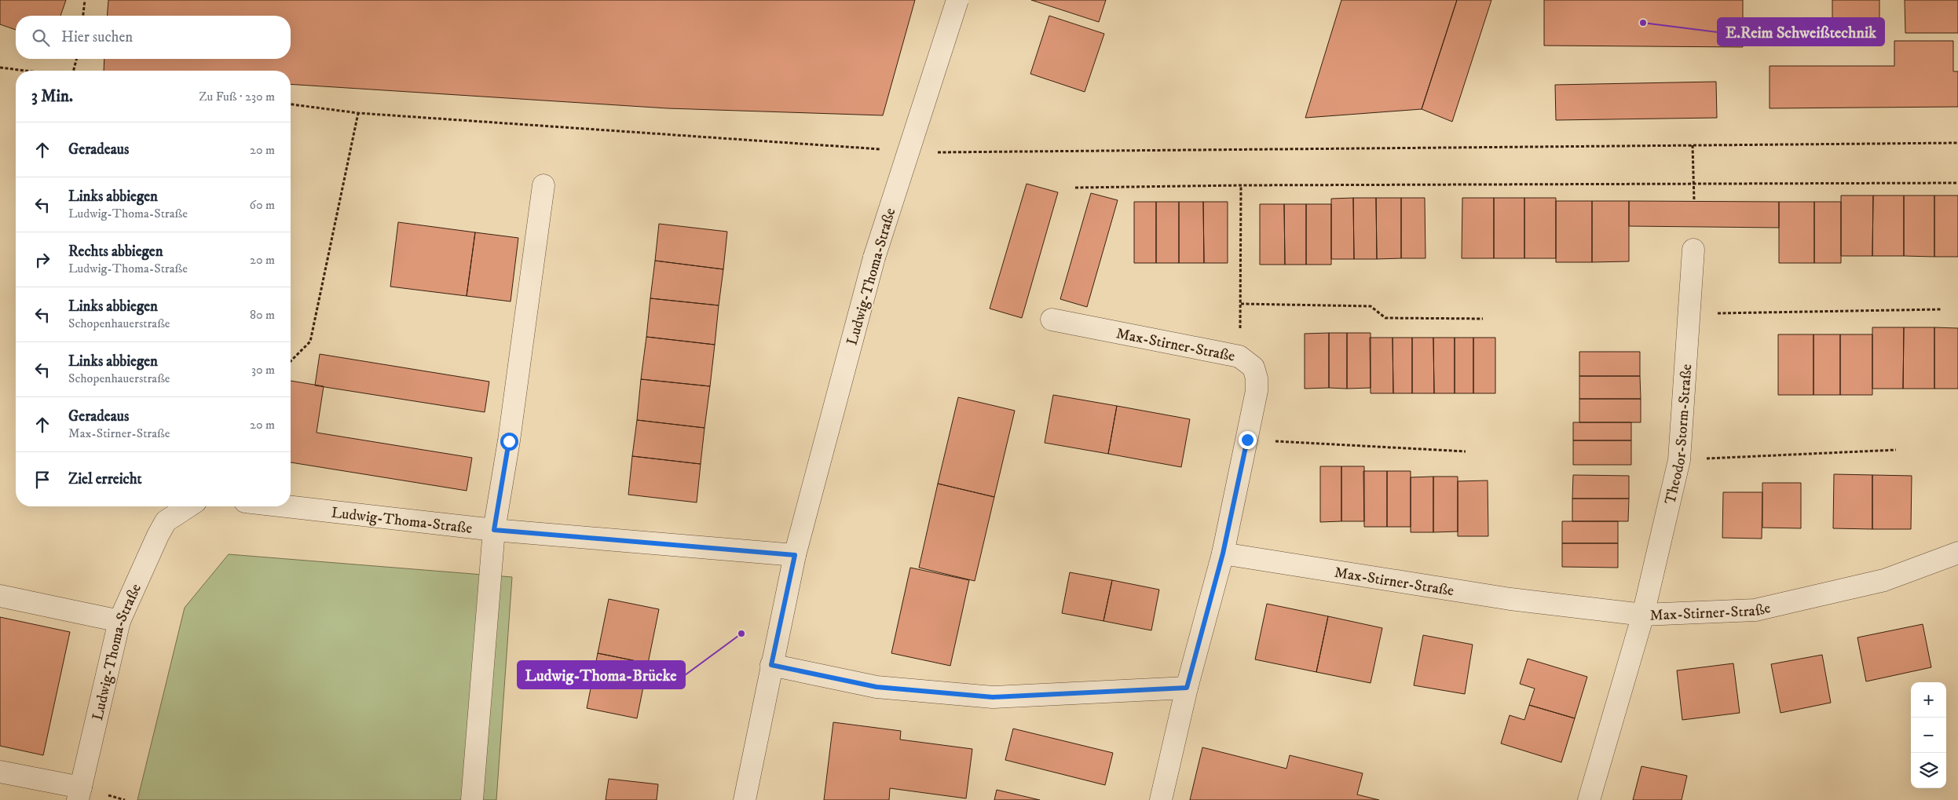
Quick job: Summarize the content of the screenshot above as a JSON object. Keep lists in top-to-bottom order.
{
  "streets": {
    "street": ["Ludwig-Thoma-Straße", "Max-Stirner-Straße", "Theodor-Storm-Straße"]
  },
  "crossings": [
    ["Max-Stirner-Straße", "Theodor-Storm-Straße"]
  ],
  "places": ["E.Reim Schweißtechnik", "Ludwig-Thoma-Brücke"],
  "page": {
    "search": "Hier suchen",
    "heading": ["3 Min.", "Zu Fuß · 230 m"],
    "list": [
      ["Geradeaus", "20 m"],
      ["Links abbiegen", "Ludwig-Thoma-Straße", "60 m"],
      ["Rechts abbiegen", "Ludwig-Thoma-Straße", "20 m"],
      ["Links abbiegen", "Schopenhauerstraße", "80 m"],
      ["Links abbiegen", "Schopenhauerstraße", "30 m"],
      ["Geradeaus", "Max-Stirner-Straße", "20 m"],
      "Ziel erreicht"
    ],
    "map_buttons": ["+", "−"]
  }
}
